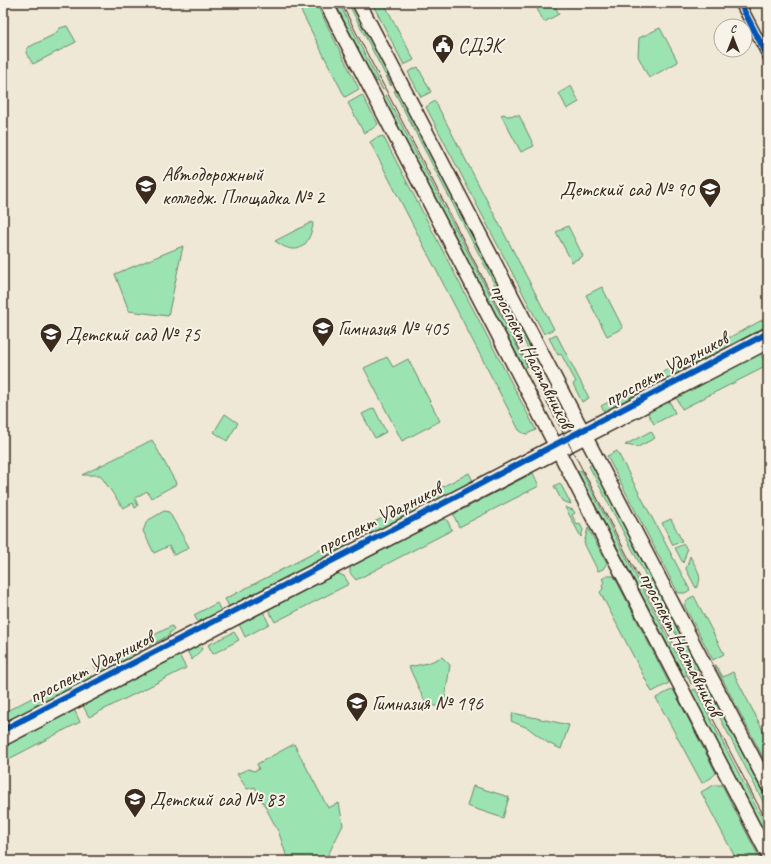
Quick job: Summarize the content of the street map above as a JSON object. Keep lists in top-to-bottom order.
{
  "streets": {
    "main road": ["проспект Наставников"],
    "street": ["проспект Ударников"]
  },
  "crossings": [
    ["проспект Наставников", "проспект Ударников"]
  ],
  "places": {
    "public building": ["СДЭК"],
    "school or university": [
      "Автодорожный колледж. Площадка № 2",
      "Детский сад № 90",
      "Гимназия № 405",
      "Детский сад № 75",
      "Гимназия № 196",
      "Детский сад № 83"
    ]
  },
  "north": "top"
}
